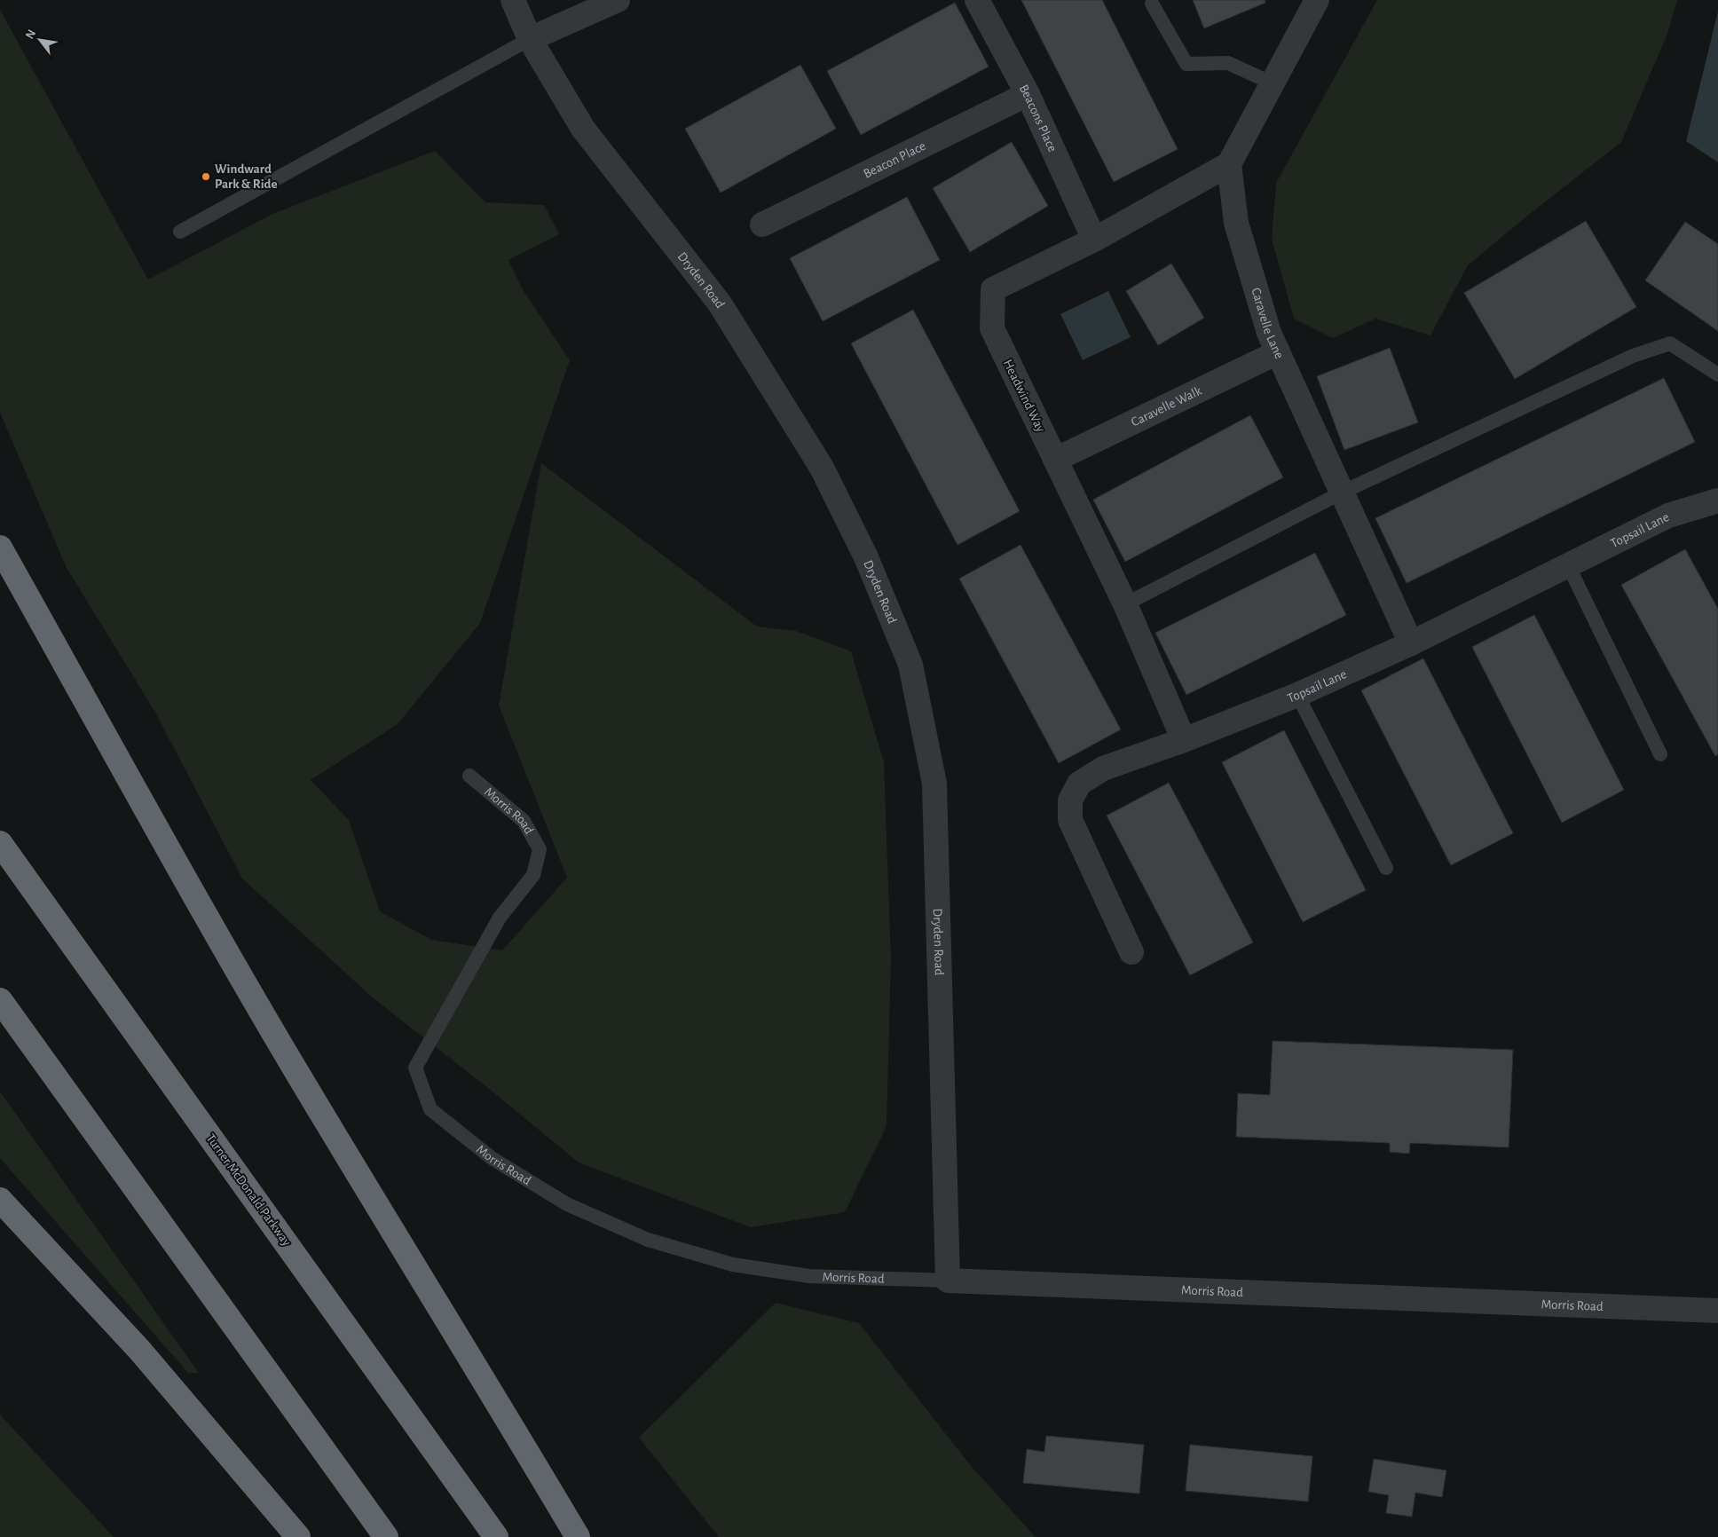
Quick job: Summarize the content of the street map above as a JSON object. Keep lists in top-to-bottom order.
{
  "streets": {
    "highway": ["Turner McDonald Parkway"],
    "street": [
      "Beacons Place",
      "Beacon Place",
      "Dryden Road",
      "Caravelle Lane",
      "Headwind Way",
      "Caravelle Walk",
      "Topsail Lane",
      "Morris Road"
    ]
  },
  "crossings": [
    ["Beacons Place", "Beacon Place"],
    ["Beacons Place", "Headwind Way"],
    ["Dryden Road", "Morris Road"],
    ["Caravelle Lane", "Headwind Way"],
    ["Caravelle Lane", "Caravelle Walk"],
    ["Caravelle Lane", "Topsail Lane"],
    ["Headwind Way", "Caravelle Walk"],
    ["Headwind Way", "Topsail Lane"]
  ],
  "places": ["Windward Park & Ride"],
  "north": "top left"
}
